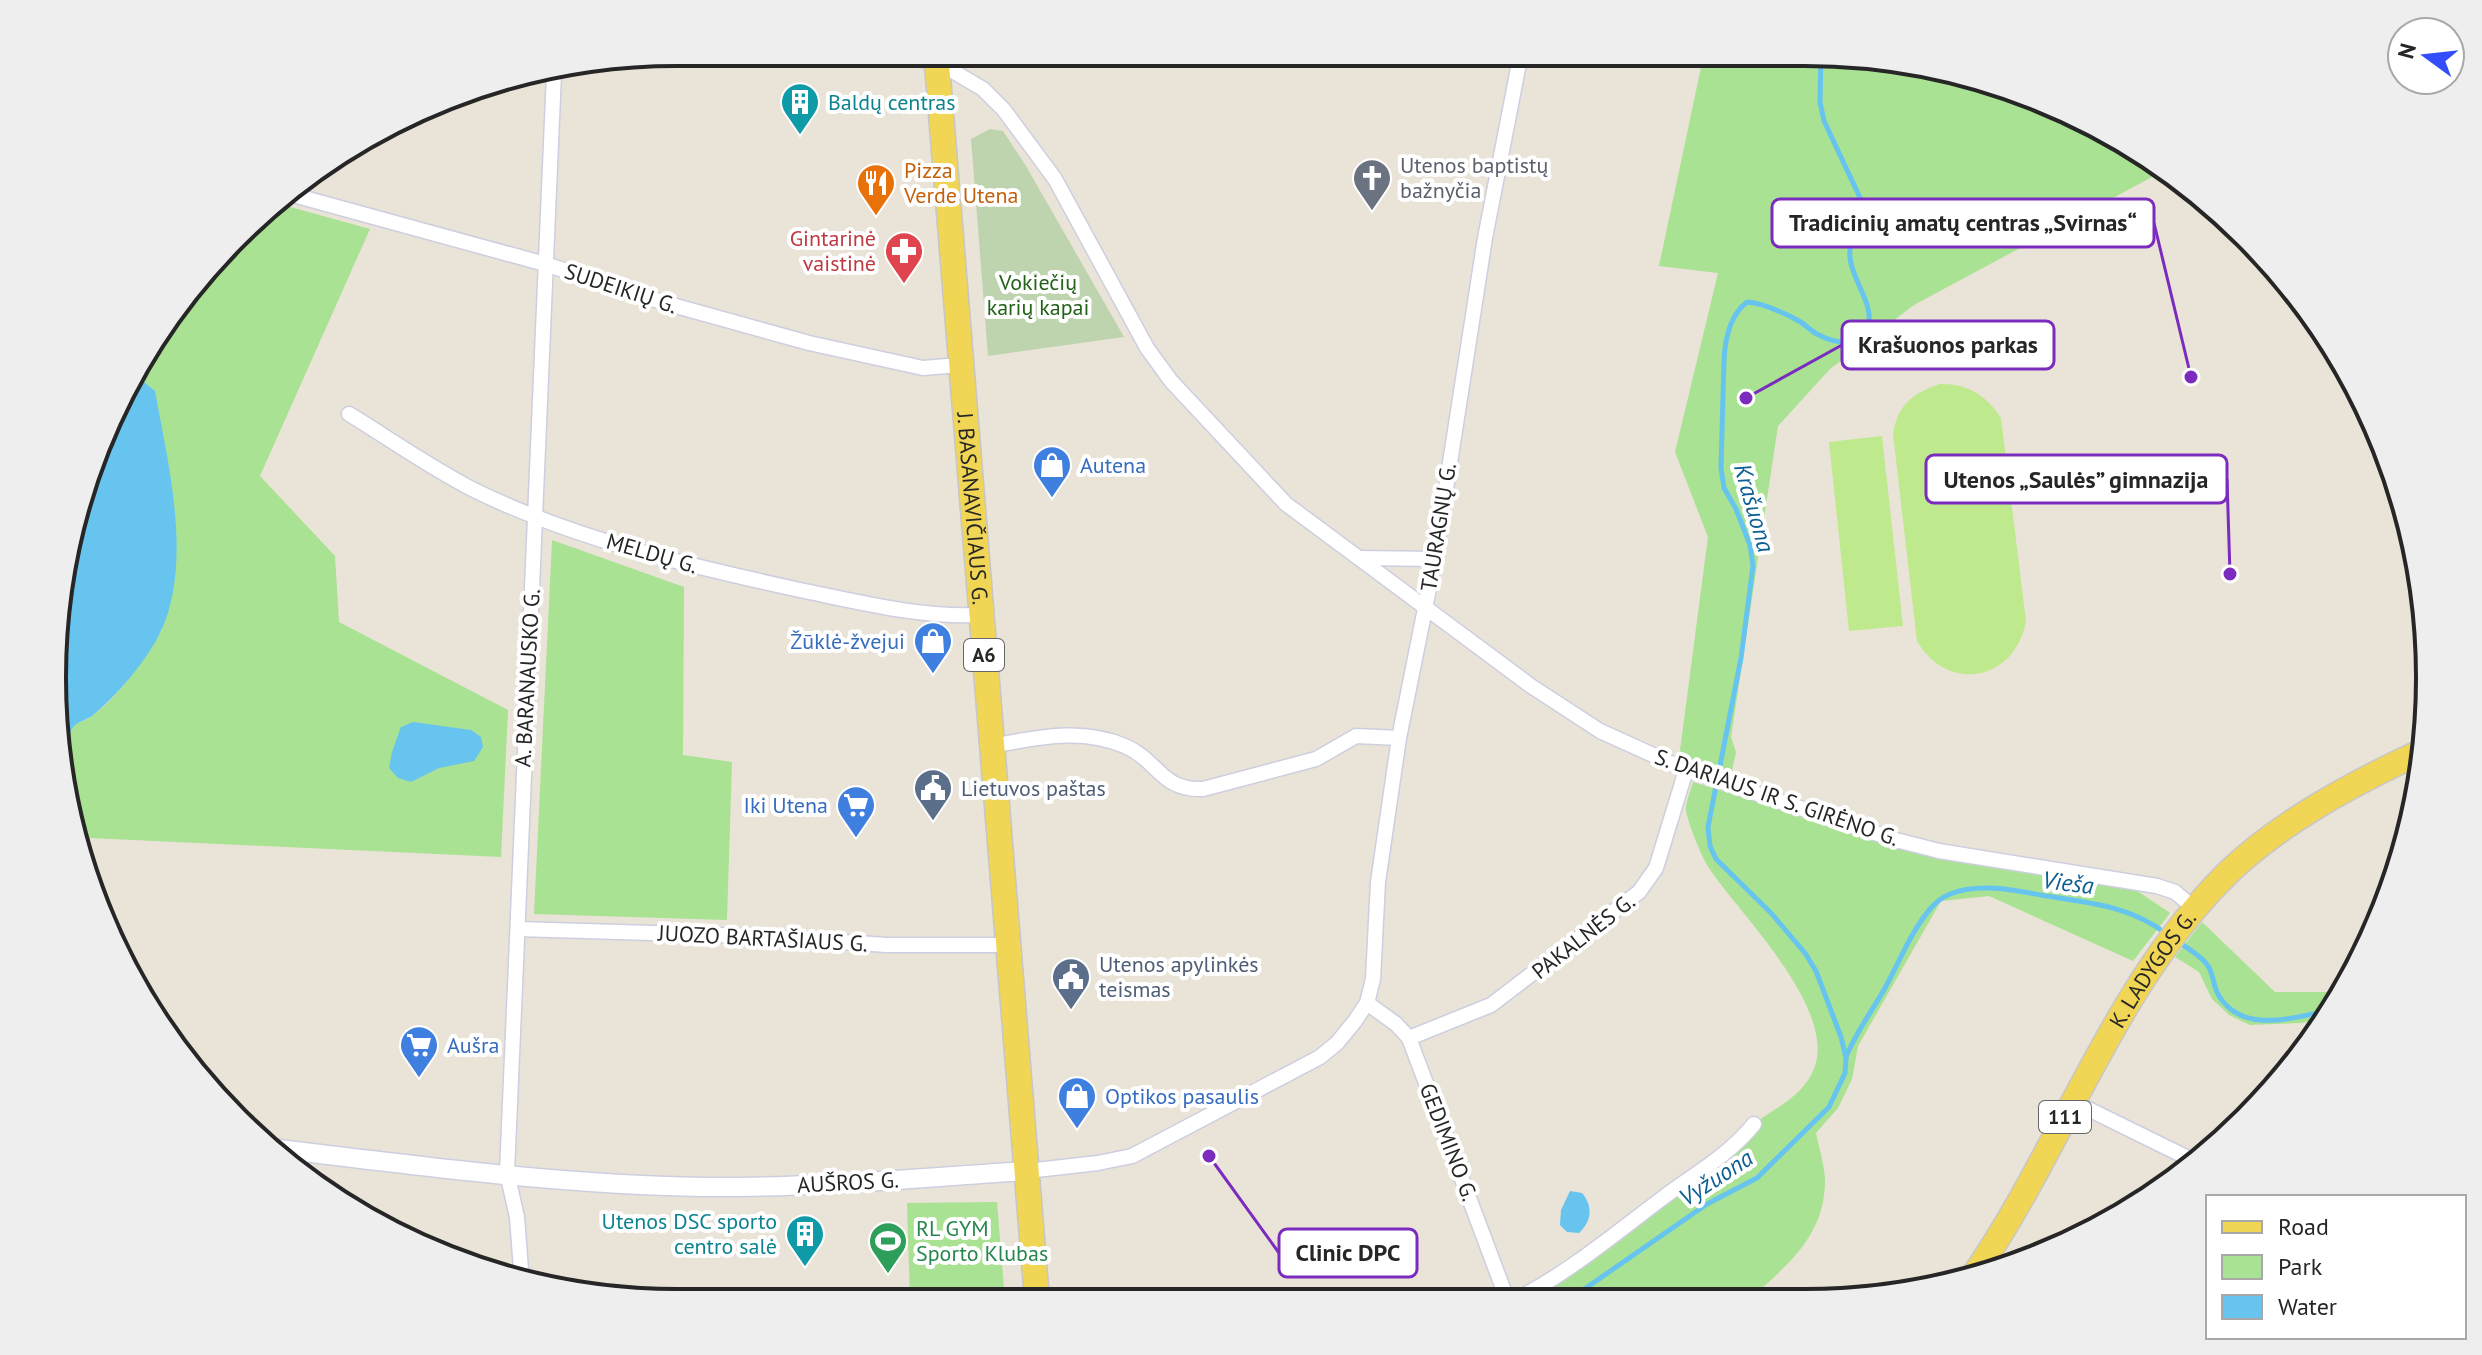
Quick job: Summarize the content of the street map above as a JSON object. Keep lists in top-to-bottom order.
{
  "streets": {
    "main road": [
      "J. BASANAVIČIAUS G.",
      "A6",
      "K. LADYGOS G.",
      "111"
    ],
    "street": [
      "SUDEIKIŲ G.",
      "TAURAGNŲ G.",
      "MELDŲ G.",
      "A. BARANAUSKO G.",
      "S. DARIAUS IR S. GIRĖNO G.",
      "PAKALNĖS G.",
      "JUOZO BARTAŠIAUS G.",
      "GEDIMINO G.",
      "AUŠROS G."
    ]
  },
  "crossings": [
    ["SUDEIKIŲ G.", "J. BASANAVIČIAUS G."],
    ["SUDEIKIŲ G.", "A. BARANAUSKO G."],
    ["J. BASANAVIČIAUS G.", "MELDŲ G."],
    ["J. BASANAVIČIAUS G.", "JUOZO BARTAŠIAUS G."],
    ["J. BASANAVIČIAUS G.", "AUŠROS G."],
    ["TAURAGNŲ G.", "S. DARIAUS IR S. GIRĖNO G."],
    ["TAURAGNŲ G.", "GEDIMINO G."],
    ["TAURAGNŲ G.", "AUŠROS G."],
    ["MELDŲ G.", "A. BARANAUSKO G."],
    ["A. BARANAUSKO G.", "JUOZO BARTAŠIAUS G."],
    ["A. BARANAUSKO G.", "AUŠROS G."],
    ["S. DARIAUS IR S. GIRĖNO G.", "PAKALNĖS G."],
    ["S. DARIAUS IR S. GIRĖNO G.", "K. LADYGOS G."],
    ["PAKALNĖS G.", "GEDIMINO G."],
    ["GEDIMINO G.", "AUŠROS G."]
  ],
  "water": ["Krašuona", "Vieša", "Vyžuona"],
  "parks": ["Vokiečių karių kapai"],
  "places": {
    "building": ["Baldų centras", "Utenos DSC sporto centro salė"],
    "church": ["Utenos baptistų bažnyčia"],
    "restaurant": ["Pizza Verde Utena"],
    "pharmacy": ["Gintarinė vaistinė"],
    "other": [
      "Tradicinių amatų centras „Svirnas“",
      "Krašuonos parkas",
      "Utenos „Saulės” gimnazija",
      "Clinic DPC"
    ],
    "shop": ["Autena", "Žūklė-žvejui", "Optikos pasaulis"],
    "public building": ["Lietuvos paštas", "Utenos apylinkės teismas"],
    "supermarket": ["Iki Utena", "Aušra"],
    "sports": ["RL GYM Sporto Klubas"]
  },
  "legend": ["Road", "Park", "Water"],
  "north": "left"
}
